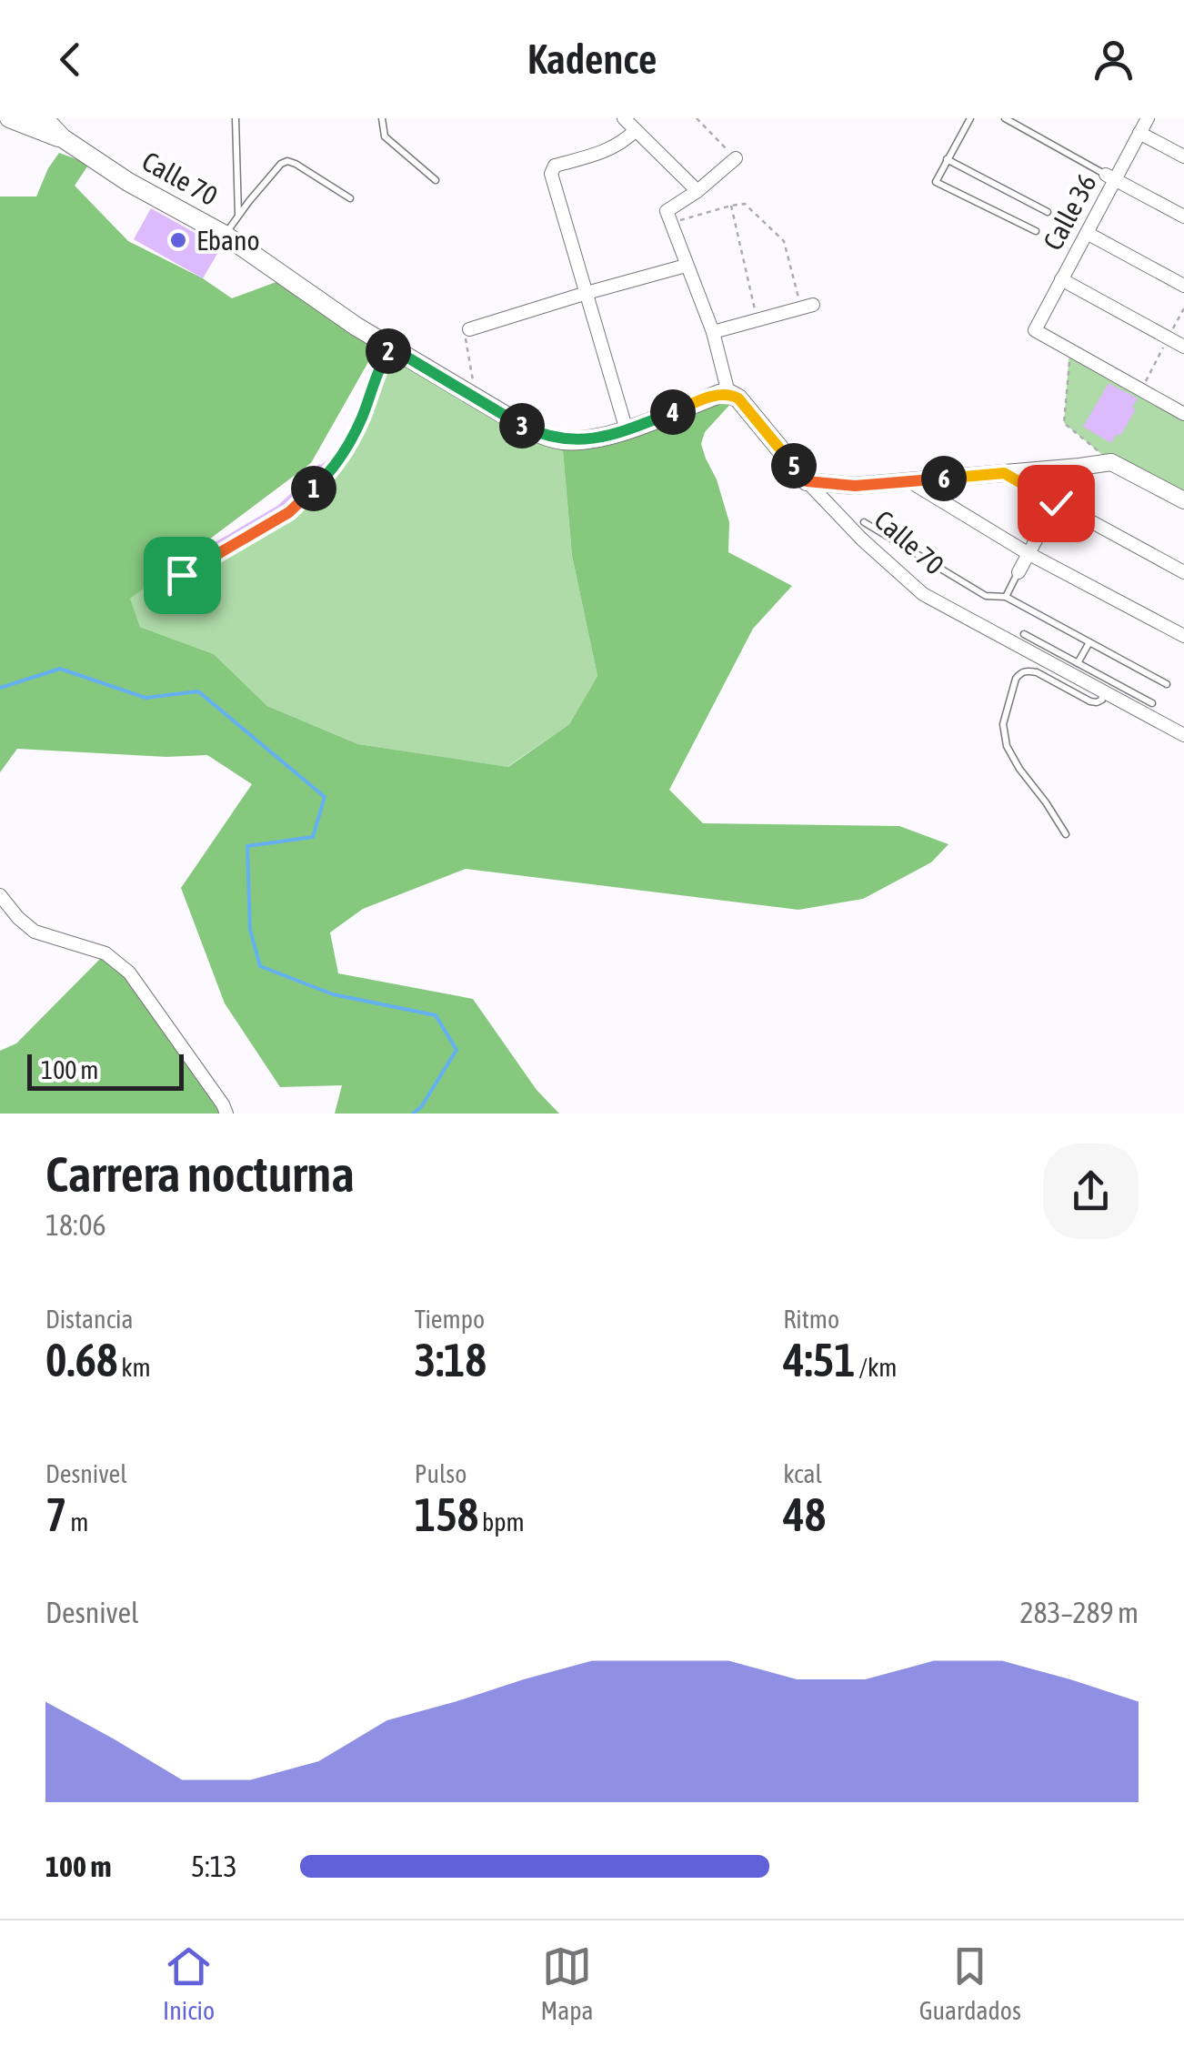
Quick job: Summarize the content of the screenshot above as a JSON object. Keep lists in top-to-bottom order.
{
  "streets": {
    "main road": ["Calle 70"],
    "street": ["Calle 36"]
  },
  "places": ["Ebano"],
  "scale_bar": "100 m",
  "page": {
    "header": "Kadence",
    "pins": [
      "2",
      "4",
      "3",
      "5",
      "6",
      "1"
    ],
    "scale": "100 m",
    "heading": ["Carrera nocturna", "18:06"],
    "stats": [
      ["Distancia", "0.68 km"],
      ["Tiempo", "3:18"],
      ["Ritmo", "4:51 /km"],
      ["Desnivel", "7 m"],
      ["Pulso", "158 bpm"],
      ["kcal", "48"]
    ],
    "chart": ["Desnivel", "283–289 m"],
    "list": [
      {
        "name": "100 m",
        "note": "5:13"
      }
    ],
    "tabs": ["Inicio", "Mapa", "Guardados"]
  }
}
